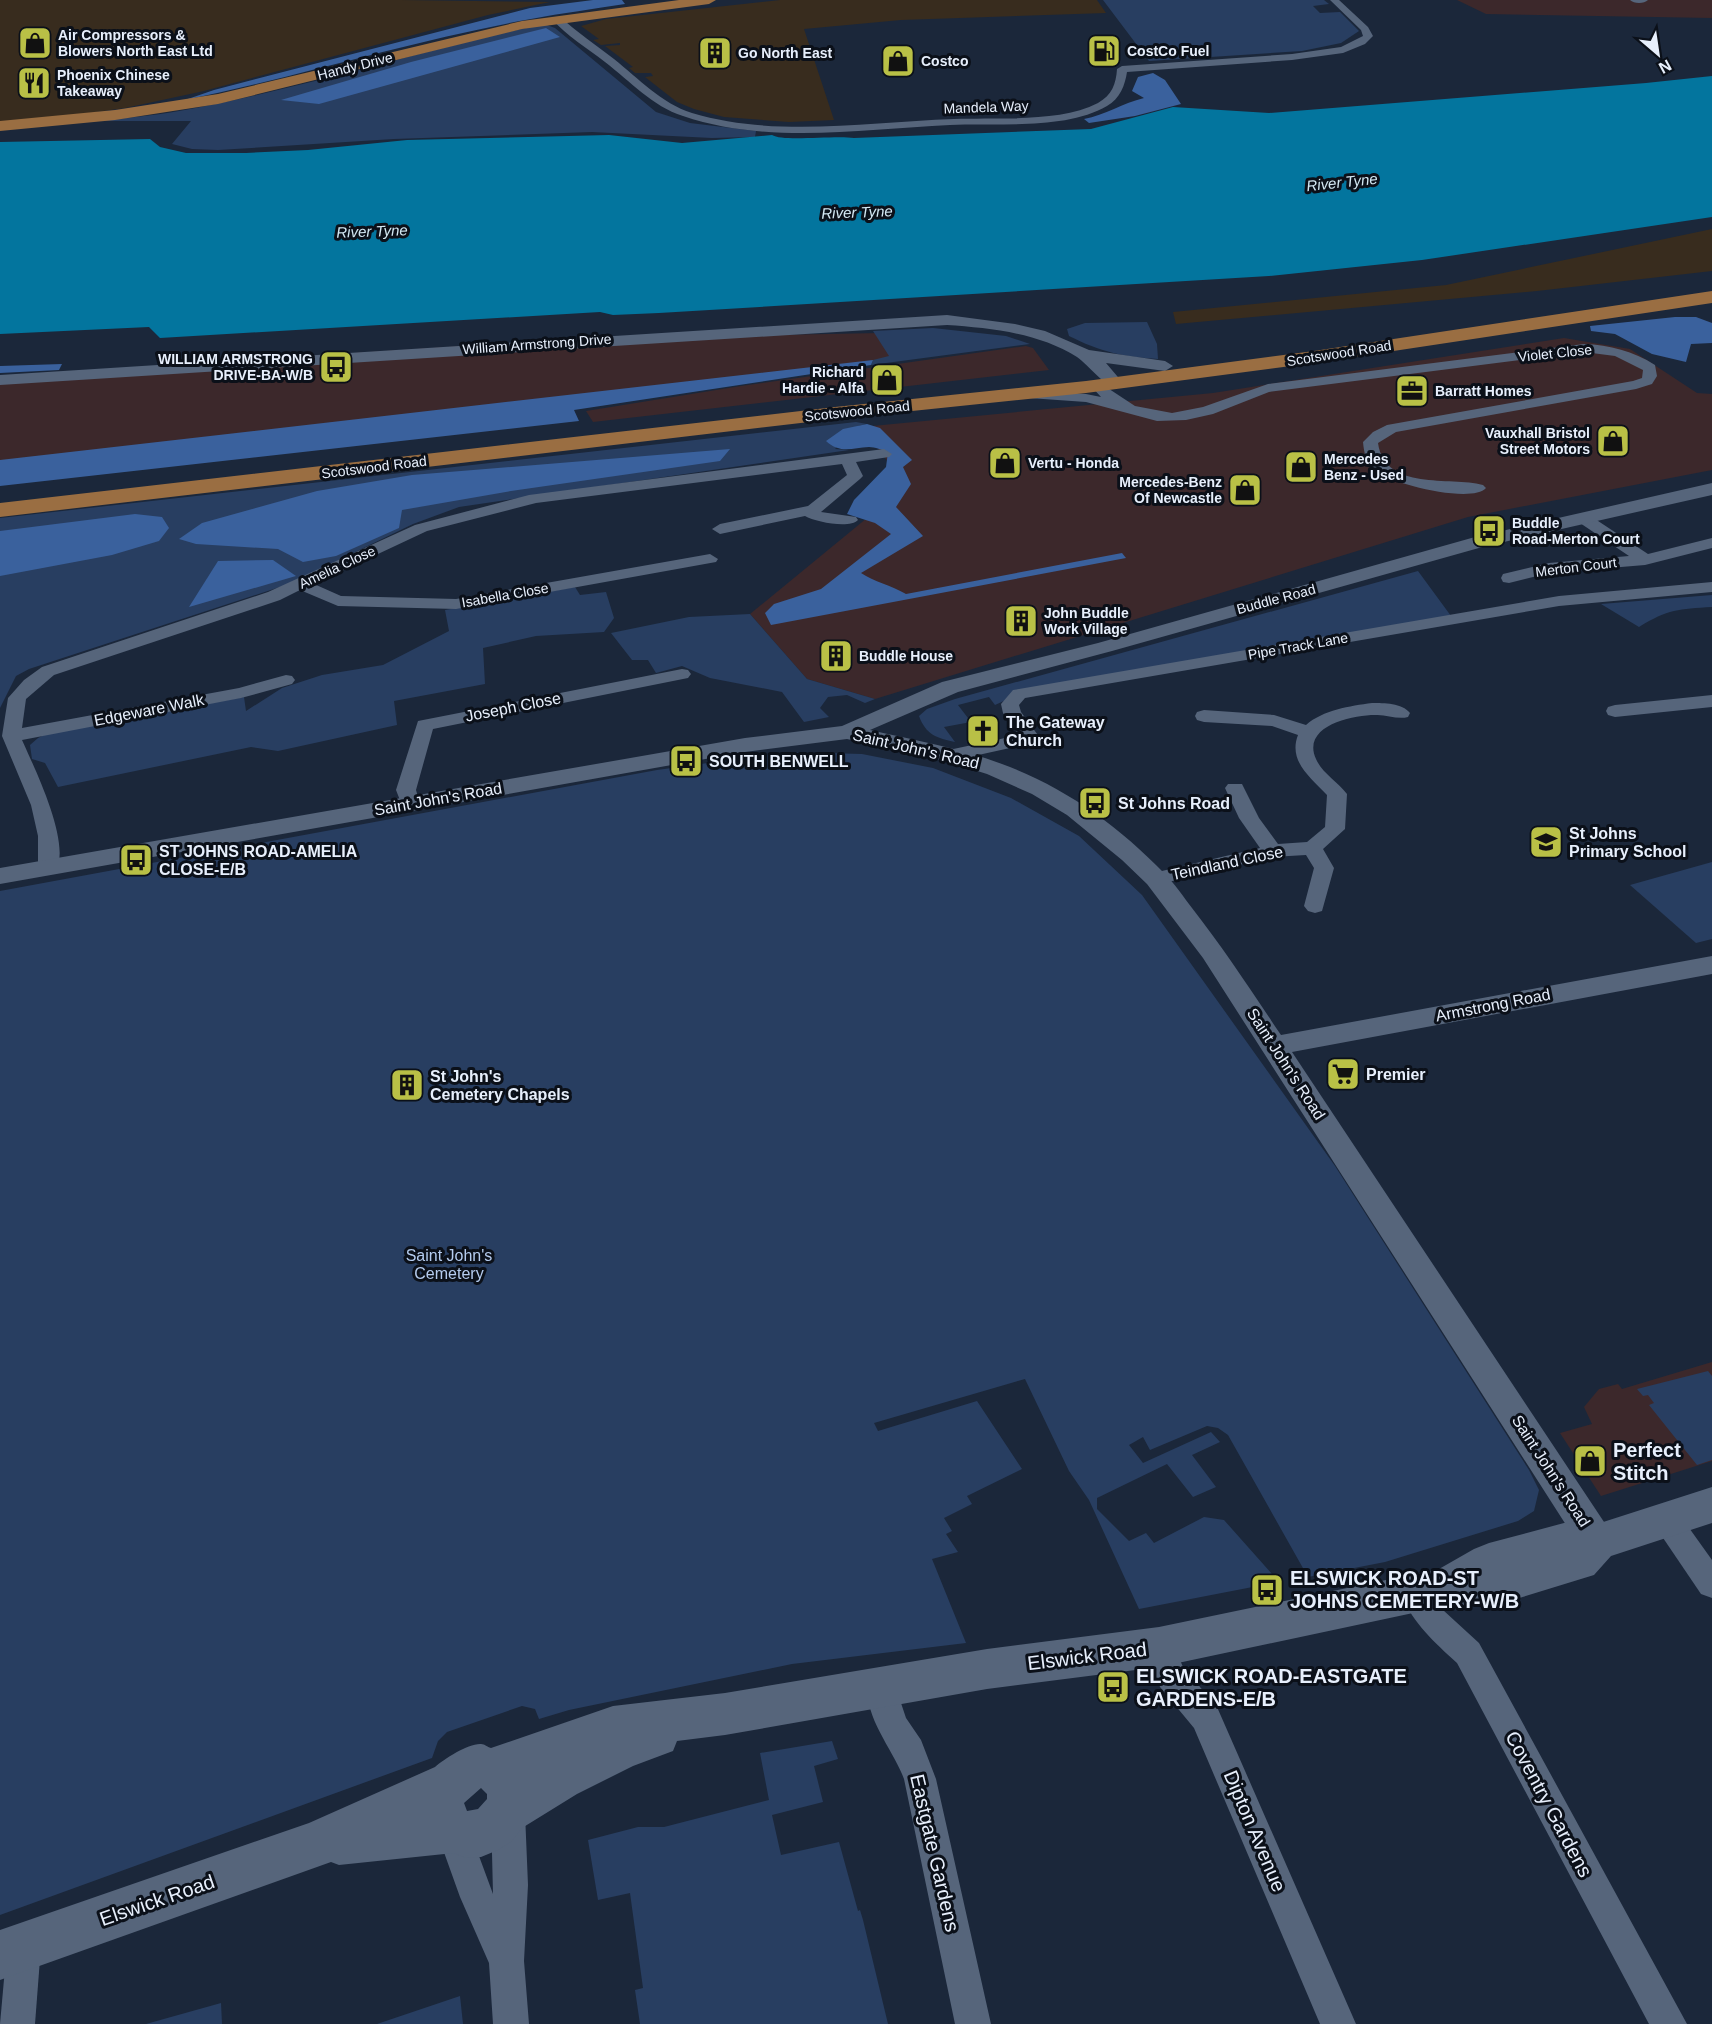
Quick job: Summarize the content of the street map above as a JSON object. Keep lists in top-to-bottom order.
{
  "streets": {
    "main road": ["Handy Drive", "Scotswood Road", "Elswick Road"],
    "street": [
      "Mandela Way",
      "William Armstrong Drive",
      "Violet Close",
      "Amelia Close",
      "Merton Court",
      "Isabella Close",
      "Buddle Road",
      "Pipe Track Lane",
      "Joseph Close",
      "Edgeware Walk",
      "Saint John's Road",
      "Teindland Close",
      "Armstrong Road",
      "Coventry Gardens",
      "Dipton Avenue",
      "Eastgate Gardens"
    ]
  },
  "crossings": [
    ["Handy Drive", "Mandela Way"],
    ["William Armstrong Drive", "Scotswood Road"],
    ["William Armstrong Drive", "Violet Close"],
    ["Scotswood Road", "Violet Close"],
    ["Amelia Close", "Isabella Close"],
    ["Amelia Close", "Edgeware Walk"],
    ["Merton Court", "Buddle Road"],
    ["Buddle Road", "Saint John's Road"],
    ["Pipe Track Lane", "Saint John's Road"],
    ["Joseph Close", "Saint John's Road"],
    ["Saint John's Road", "Teindland Close"],
    ["Saint John's Road", "Armstrong Road"],
    ["Saint John's Road", "Elswick Road"],
    ["Elswick Road", "Coventry Gardens"],
    ["Elswick Road", "Dipton Avenue"],
    ["Elswick Road", "Eastgate Gardens"]
  ],
  "water": ["River Tyne"],
  "parks": ["Saint John's Cemetery"],
  "places": {
    "shop": [
      "Air Compressors & Blowers North East Ltd",
      "Costco",
      "Richard Hardie - Alfa",
      "Vauxhall Bristol Street Motors",
      "Vertu - Honda",
      "Mercedes Benz - Used",
      "Mercedes-Benz Of Newcastle",
      "Perfect Stitch"
    ],
    "fuel station": ["CostCo Fuel"],
    "building": [
      "Go North East",
      "John Buddle Work Village",
      "Buddle House",
      "St John's Cemetery Chapels"
    ],
    "restaurant": ["Phoenix Chinese Takeaway"],
    "bus stop": [
      "WILLIAM ARMSTRONG DRIVE-BA-W/B",
      "Buddle Road-Merton Court",
      "SOUTH BENWELL",
      "St Johns Road",
      "ST JOHNS ROAD-AMELIA CLOSE-E/B",
      "ELSWICK ROAD-ST JOHNS CEMETERY-W/B",
      "ELSWICK ROAD-EASTGATE GARDENS-E/B"
    ],
    "office": ["Barratt Homes"],
    "church": ["The Gateway Church"],
    "school or university": ["St Johns Primary School"],
    "supermarket": ["Premier"]
  },
  "north": "bottom right"
}
